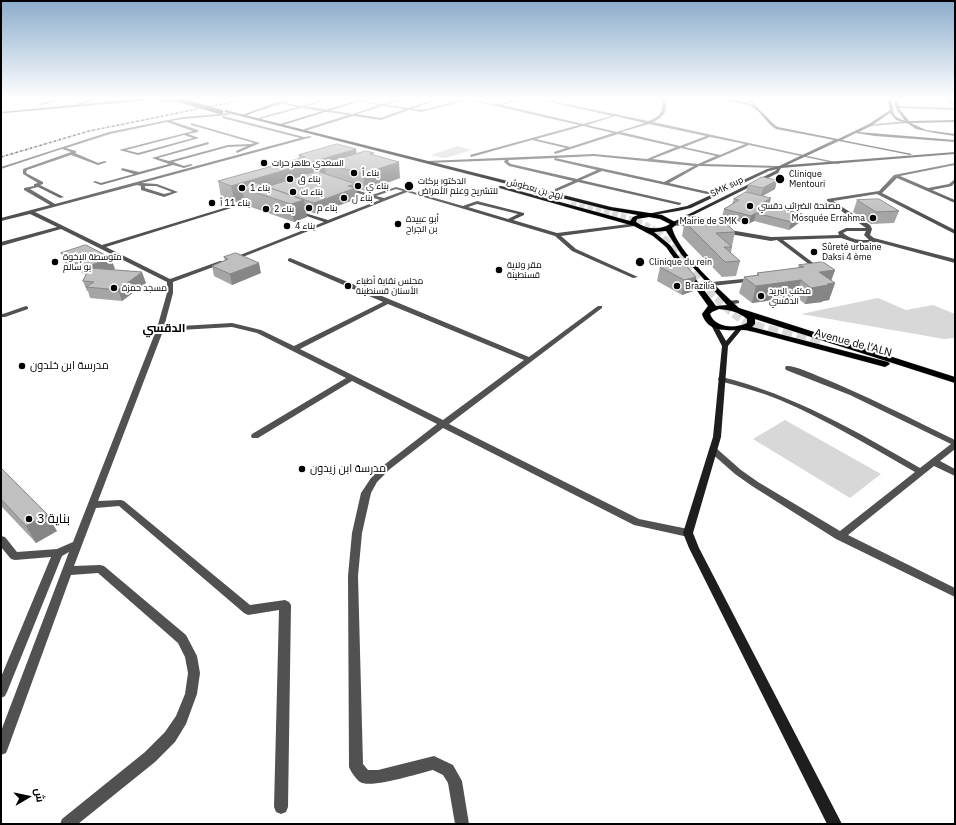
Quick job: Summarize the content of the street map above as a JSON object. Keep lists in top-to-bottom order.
{
  "streets": {
    "main road": ["SMK sup", "نهج بن بعطوش", "Avenue de l'ALN"]
  },
  "crossings": [
    ["SMK sup", "نهج بن بعطوش"]
  ],
  "districts": ["الدقسي"],
  "places": [
    "السعدي طاهر حرات",
    "بناء أ",
    "بناء ق",
    "Clinique Mentouri",
    "بناء ي",
    "الدكتور بركات للتشريح وعلم الأمراض",
    "بناء 1",
    "بناء ك",
    "بناء ل",
    "بناء 11 أ",
    "مصلحة الضرائب دقسي",
    "بناء م",
    "بناء 2",
    "Mosquée Errahma",
    "Mairie de SMK",
    "أبو عبيدة بن الجراح",
    "بناء 4",
    "Sûreté urbaine Daksi 4 ème",
    "متوسطة الإخوة بو سالم",
    "Clinique du rein",
    "مقر ولاية قسنطينة",
    "مجلس نقابة أطباء الأسنان قسنطينة",
    "Brazilia",
    "مسجد حمزة",
    "مكتب البريد الدقسي",
    "مدرسة ابن خلدون",
    "مدرسة ابن زيدون",
    "بناية 3"
  ],
  "north": "right"
}
